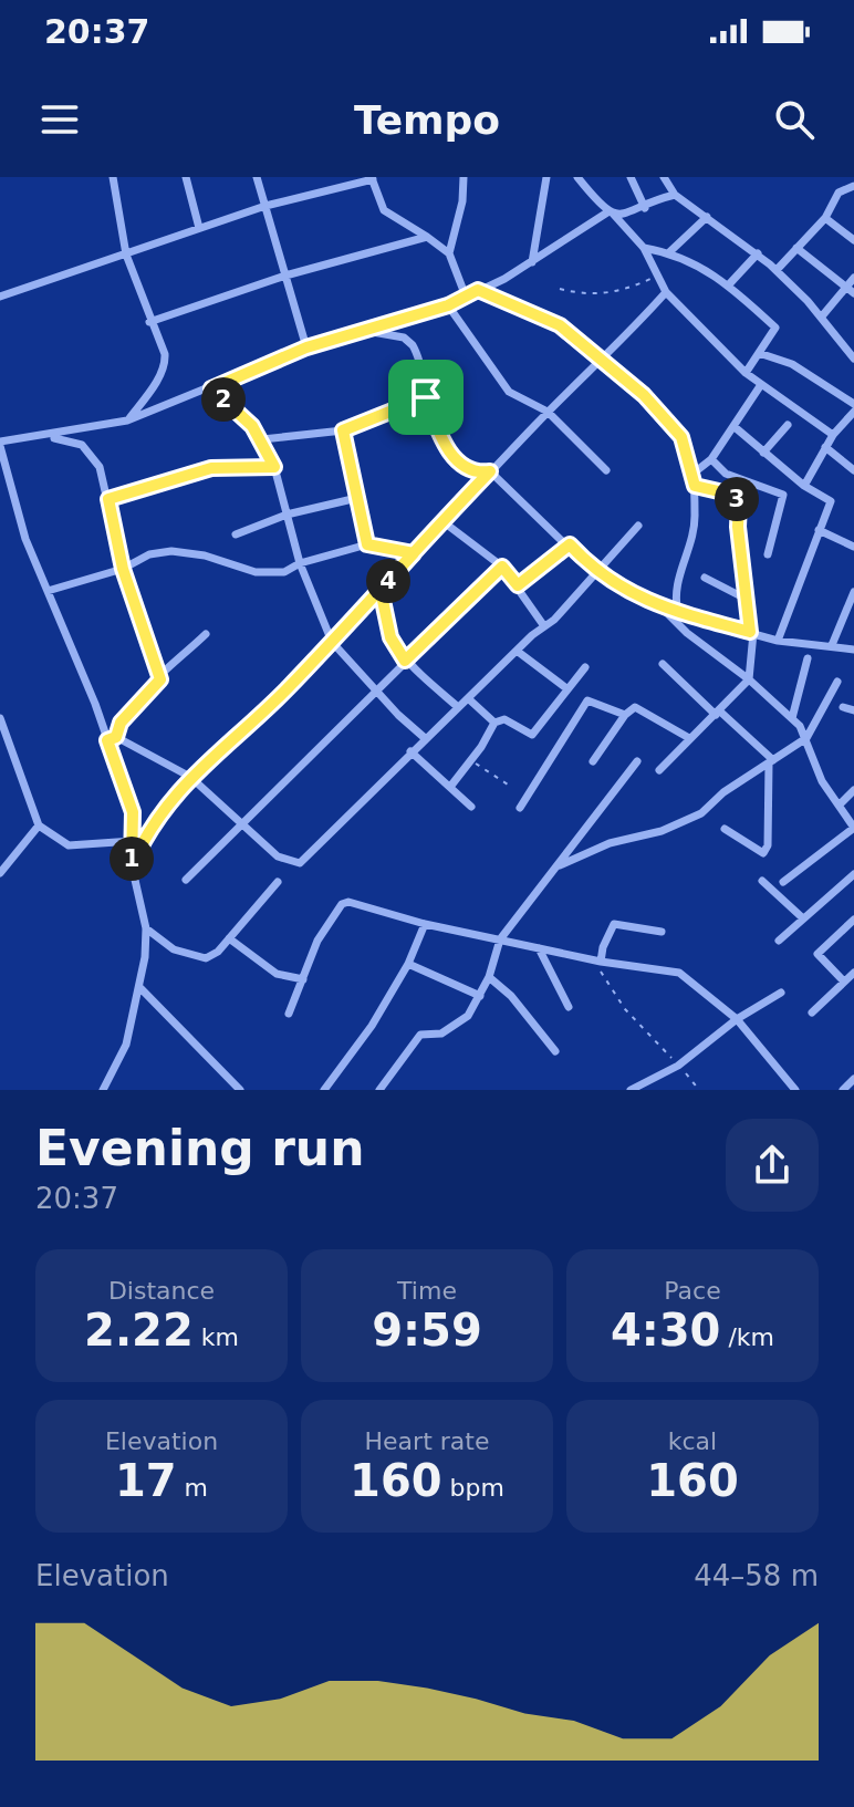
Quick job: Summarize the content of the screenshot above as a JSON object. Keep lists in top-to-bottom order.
{
  "page": {
    "status": "20:37",
    "header": "Tempo",
    "pins": [
      "2",
      "3",
      "4",
      "1"
    ],
    "heading": ["Evening run", "20:37"],
    "stats": [
      ["Distance", "2.22 km"],
      ["Time", "9:59"],
      ["Pace", "4:30 /km"],
      ["Elevation", "17 m"],
      ["Heart rate", "160 bpm"],
      ["kcal", "160"]
    ],
    "chart": ["Elevation", "44–58 m"]
  }
}
